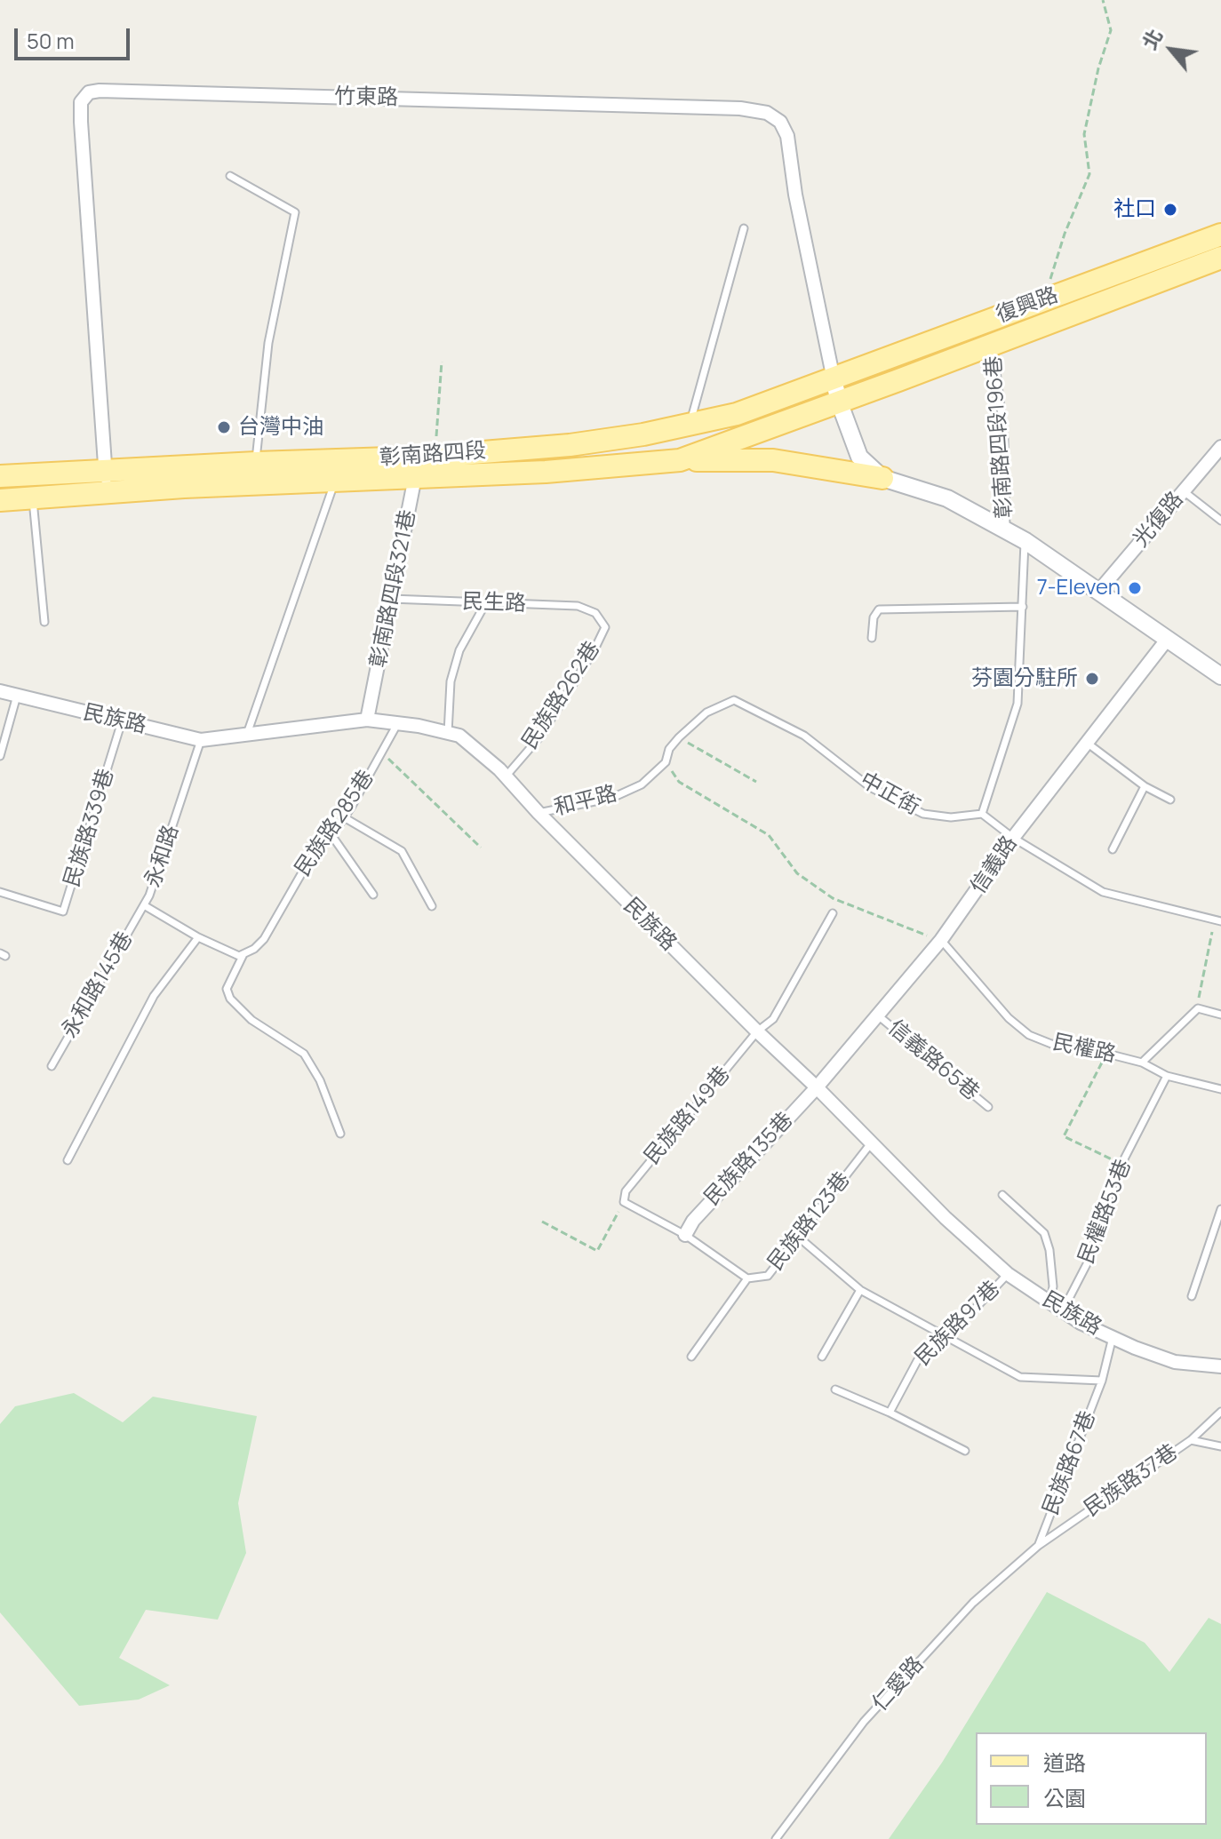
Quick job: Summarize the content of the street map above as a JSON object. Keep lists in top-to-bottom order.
{
  "streets": {
    "main road": ["復興路", "彰南路四段"],
    "street": [
      "竹東路",
      "光復路",
      "彰南路四段321巷",
      "民族路",
      "信義路",
      "民族路135巷"
    ],
    "lane": [
      "彰南路四段196巷",
      "民生路",
      "民族路262巷",
      "中正街",
      "和平路",
      "民族路285巷",
      "民族路339巷",
      "永和路",
      "永和路145巷",
      "民權路",
      "信義路65巷",
      "民族路149巷",
      "民權路53巷",
      "民族路123巷",
      "民族路97巷",
      "民族路67巷",
      "民族路37巷",
      "仁愛路"
    ]
  },
  "crossings": [
    ["竹東路", "復興路"],
    ["竹東路", "彰南路四段"],
    ["復興路", "彰南路四段196巷"],
    ["復興路", "彰南路四段"],
    ["彰南路四段", "彰南路四段321巷"],
    ["彰南路四段321巷", "民生路"],
    ["彰南路四段321巷", "民族路"],
    ["民生路", "民族路262巷"],
    ["民族路262巷", "民族路"],
    ["民族路", "和平路"],
    ["民族路", "民族路285巷"],
    ["民族路", "民族路339巷"],
    ["民族路", "永和路"],
    ["民族路", "信義路"],
    ["民族路", "民族路149巷"],
    ["民族路", "民族路135巷"],
    ["民族路", "民權路53巷"],
    ["民族路", "民族路123巷"],
    ["民族路", "民族路97巷"],
    ["民族路", "民族路67巷"],
    ["中正街", "和平路"],
    ["民族路285巷", "永和路"],
    ["永和路", "永和路145巷"],
    ["信義路", "民權路"],
    ["信義路", "信義路65巷"],
    ["信義路", "民族路135巷"],
    ["民權路", "民權路53巷"],
    ["民族路97巷", "民族路67巷"],
    ["民族路67巷", "民族路37巷"],
    ["民族路67巷", "仁愛路"],
    ["民族路37巷", "仁愛路"]
  ],
  "places": [
    "社口",
    "台灣中油",
    "7-Eleven",
    "芬園分駐所"
  ],
  "legend": ["道路", "公園"],
  "scale_bar": "50 m",
  "north": "top left"
}
